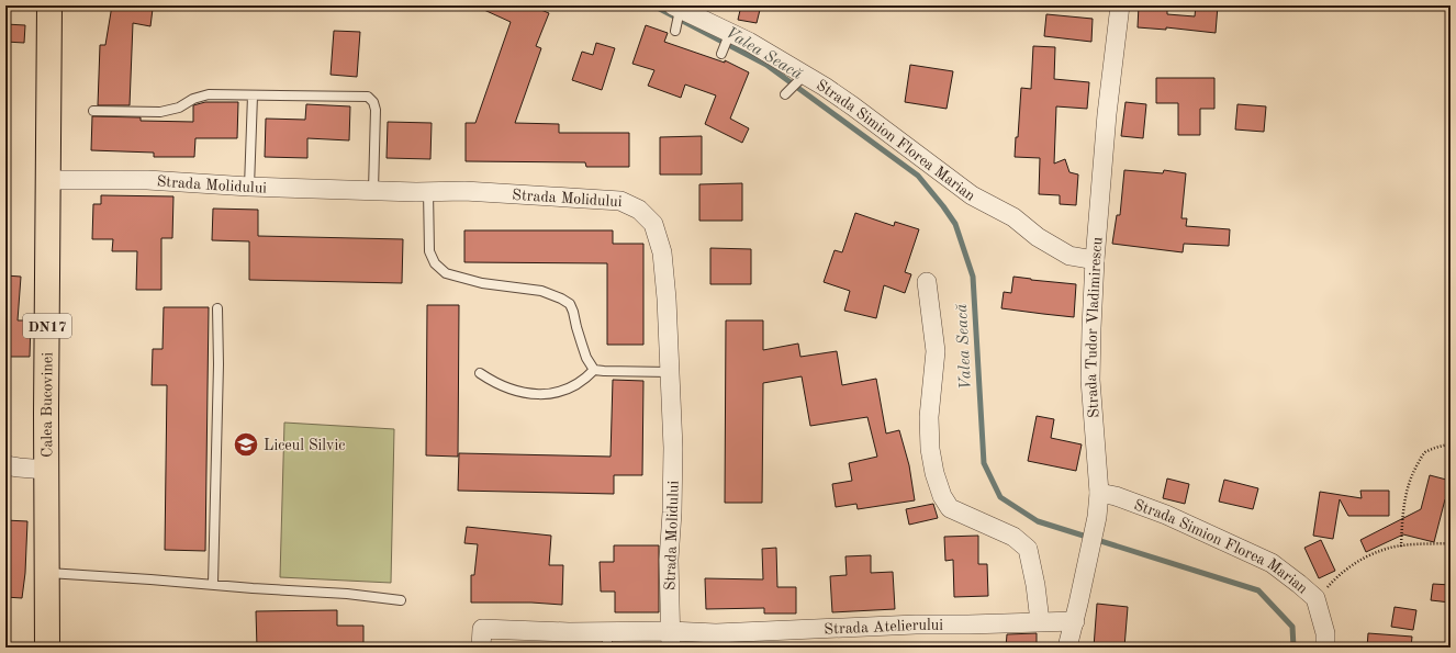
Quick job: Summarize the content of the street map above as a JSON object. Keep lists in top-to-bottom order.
{
  "streets": {
    "highway": ["DN17", "Calea Bucovinei"],
    "street": [
      "Strada Simion Florea Marian",
      "Strada Molidului",
      "Strada Tudor Vladimirescu",
      "Strada Atelierului"
    ]
  },
  "crossings": [
    ["Strada Simion Florea Marian", "Strada Tudor Vladimirescu"],
    ["Strada Molidului", "Calea Bucovinei"],
    ["Strada Molidului", "Strada Atelierului"],
    ["Strada Tudor Vladimirescu", "Strada Atelierului"]
  ],
  "water": ["Valea Seacă"],
  "places": {
    "school or university": ["Liceul Silvic"]
  }
}
